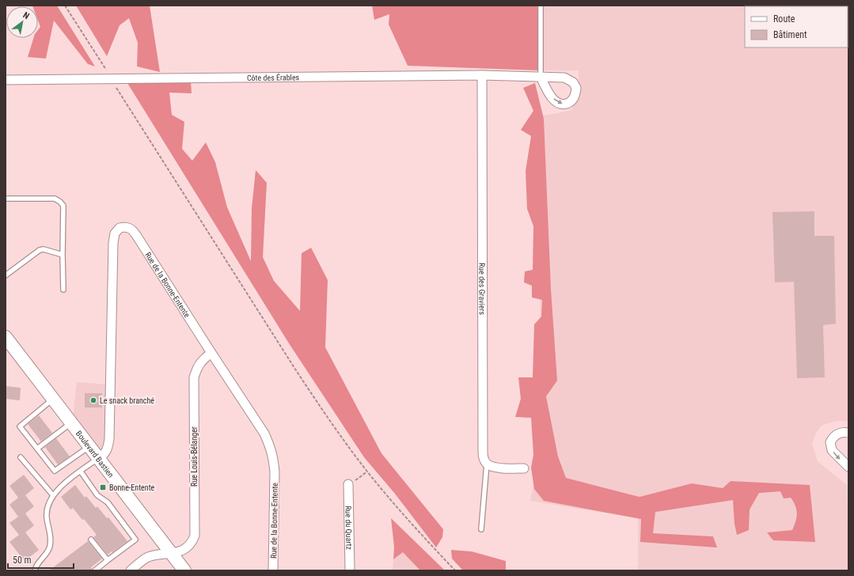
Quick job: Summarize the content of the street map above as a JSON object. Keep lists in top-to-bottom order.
{
  "streets": {
    "main road": ["Boulevard Bastien"],
    "street": [
      "Côte des Érables",
      "Rue de la Bonne-Entente",
      "Rue des Graviers",
      "Rue Louis-Bélanger",
      "Rue du Quartz"
    ]
  },
  "crossings": [
    ["Côte des Érables", "Rue des Graviers"],
    ["Rue de la Bonne-Entente", "Boulevard Bastien"],
    ["Rue de la Bonne-Entente", "Rue Louis-Bélanger"],
    ["Boulevard Bastien", "Rue Louis-Bélanger"]
  ],
  "places": {
    "other": ["Le snack branché"],
    "transit": ["Bonne-Entente"]
  },
  "legend": ["Route", "Bâtiment"],
  "scale_bar": "50 m",
  "north": "top right"
}
